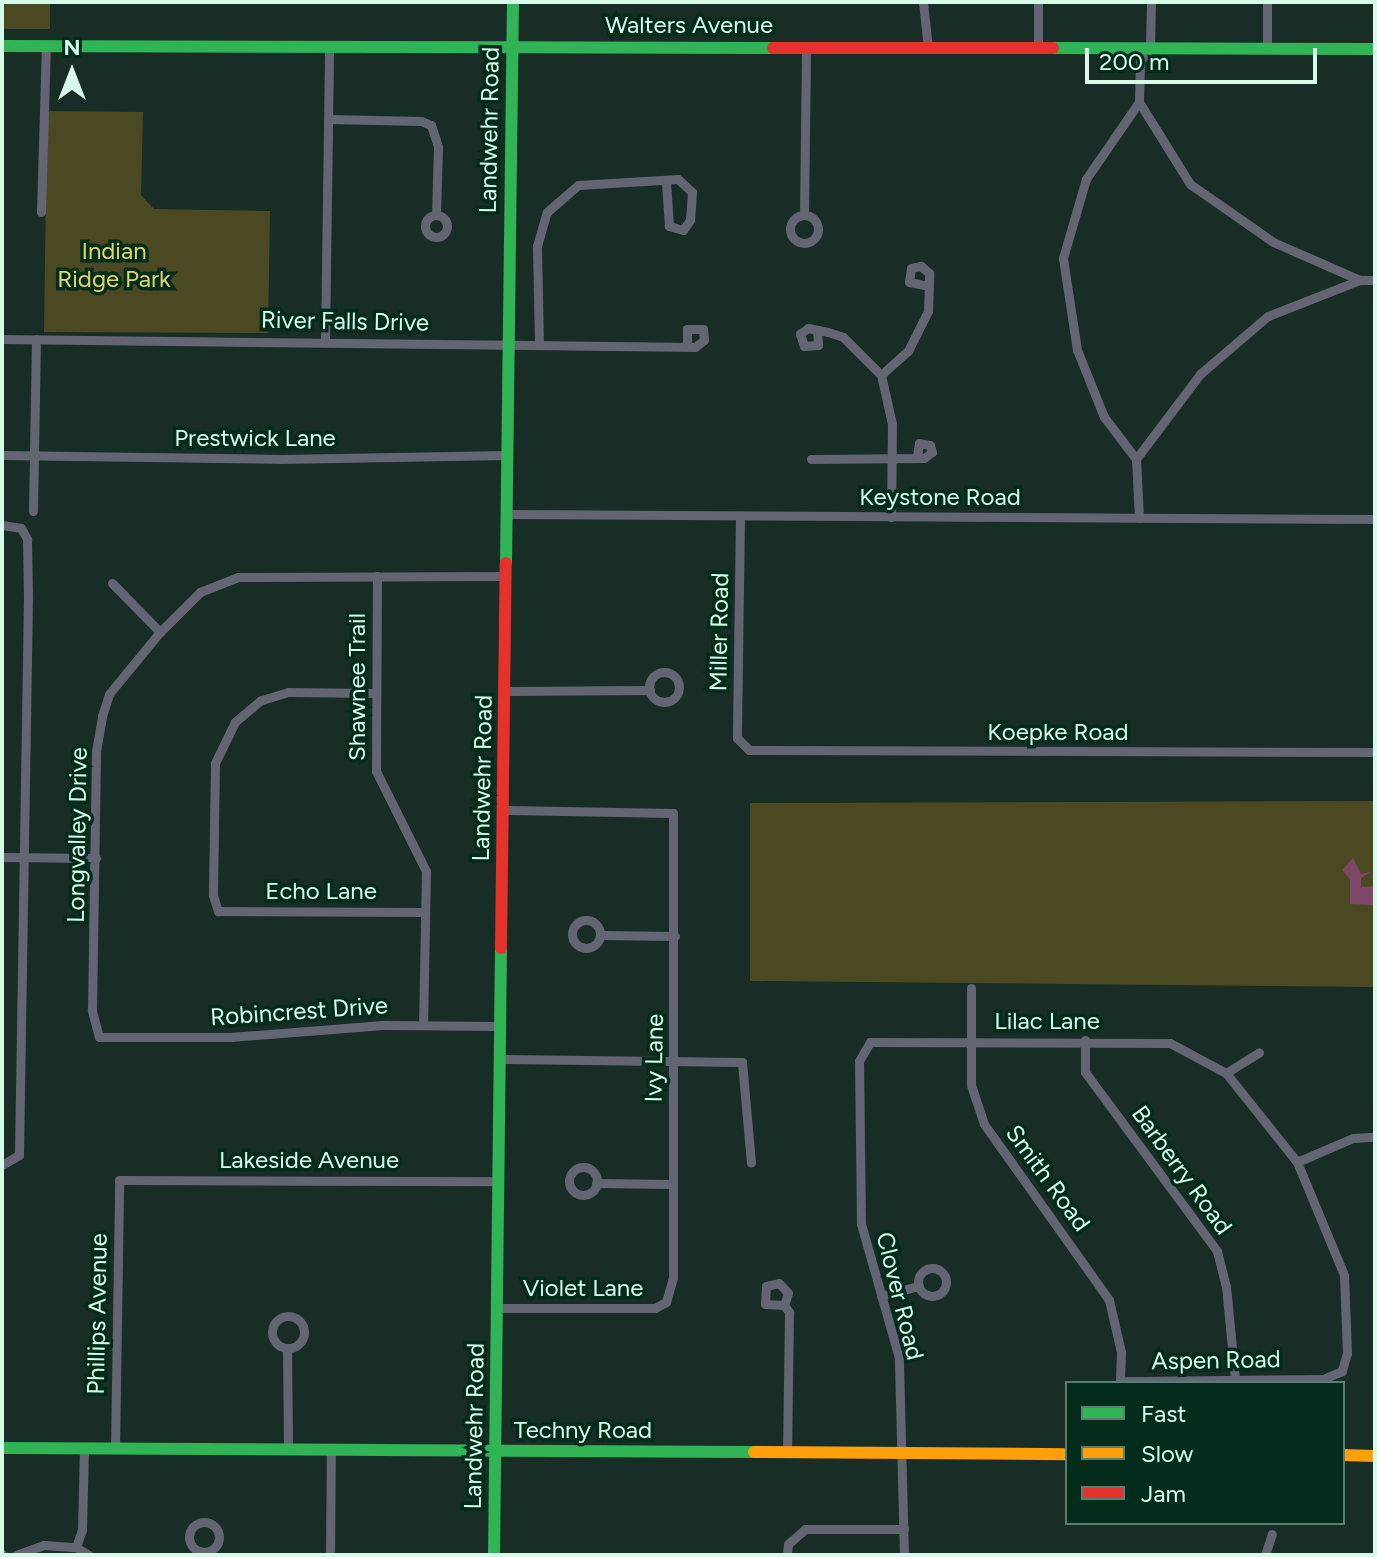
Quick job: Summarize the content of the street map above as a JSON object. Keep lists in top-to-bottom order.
{
  "streets": {
    "main road": ["Walters Avenue", "Landwehr Road", "Techny Road"],
    "street": [
      "River Falls Drive",
      "Prestwick Lane",
      "Keystone Road",
      "Miller Road",
      "Shawnee Trail",
      "Koepke Road",
      "Longvalley Drive",
      "Echo Lane",
      "Robincrest Drive",
      "Lilac Lane",
      "Ivy Lane",
      "Lakeside Avenue",
      "Barberry Road",
      "Smith Road",
      "Violet Lane",
      "Clover Road",
      "Phillips Avenue",
      "Aspen Road"
    ]
  },
  "crossings": [
    ["Walters Avenue", "Landwehr Road"],
    ["Landwehr Road", "River Falls Drive"],
    ["Landwehr Road", "Prestwick Lane"],
    ["Landwehr Road", "Keystone Road"],
    ["Landwehr Road", "Longvalley Drive"],
    ["Landwehr Road", "Robincrest Drive"],
    ["Landwehr Road", "Ivy Lane"],
    ["Landwehr Road", "Lakeside Avenue"],
    ["Landwehr Road", "Violet Lane"],
    ["Landwehr Road", "Techny Road"],
    ["Keystone Road", "Miller Road"],
    ["Miller Road", "Koepke Road"],
    ["Shawnee Trail", "Longvalley Drive"],
    ["Shawnee Trail", "Echo Lane"],
    ["Shawnee Trail", "Robincrest Drive"],
    ["Longvalley Drive", "Robincrest Drive"],
    ["Lilac Lane", "Barberry Road"],
    ["Lilac Lane", "Smith Road"],
    ["Lilac Lane", "Clover Road"],
    ["Ivy Lane", "Violet Lane"],
    ["Lakeside Avenue", "Phillips Avenue"],
    ["Barberry Road", "Aspen Road"],
    ["Clover Road", "Techny Road"],
    ["Phillips Avenue", "Techny Road"]
  ],
  "parks": ["Indian Ridge Park"],
  "legend": ["Fast", "Slow", "Jam"],
  "scale_bar": "200 m",
  "north": "top"
}
